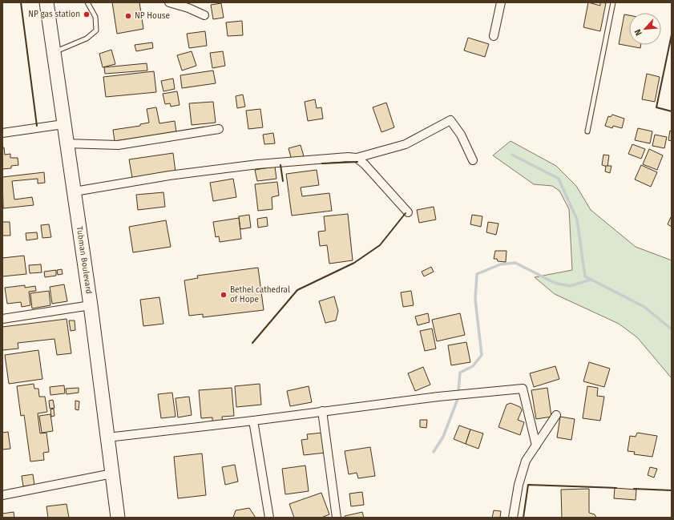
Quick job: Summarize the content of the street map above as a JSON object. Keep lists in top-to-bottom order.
{
  "streets": {
    "highway": ["Tubman Boulevard"]
  },
  "places": ["NP gas station", "NP House", "Bethel cathedral of Hope"],
  "north": "bottom left"
}
